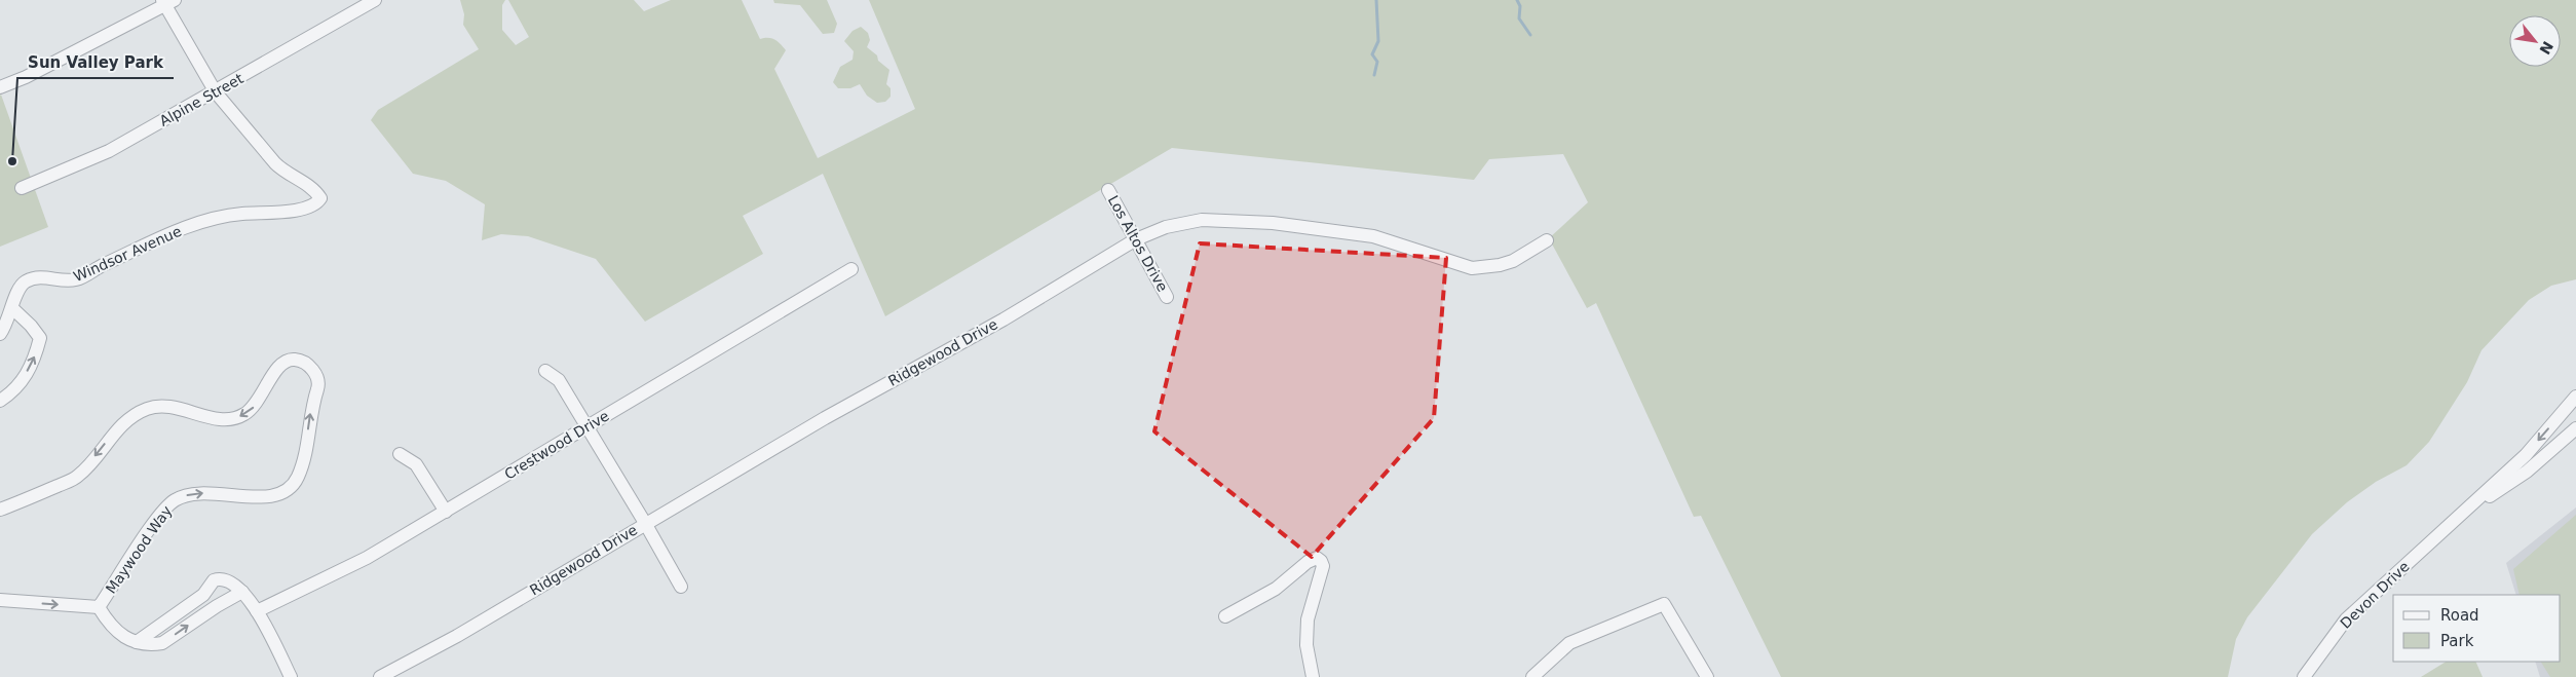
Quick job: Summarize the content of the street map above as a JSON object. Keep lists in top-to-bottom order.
{
  "streets": {
    "street": [
      "Alpine Street",
      "Los Altos Drive",
      "Windsor Avenue",
      "Ridgewood Drive",
      "Crestwood Drive",
      "Maywood Way",
      "Devon Drive"
    ]
  },
  "crossings": [
    ["Alpine Street", "Windsor Avenue"],
    ["Los Altos Drive", "Ridgewood Drive"]
  ],
  "places": ["Sun Valley Park"],
  "legend": ["Road", "Park"],
  "north": "bottom right"
}
